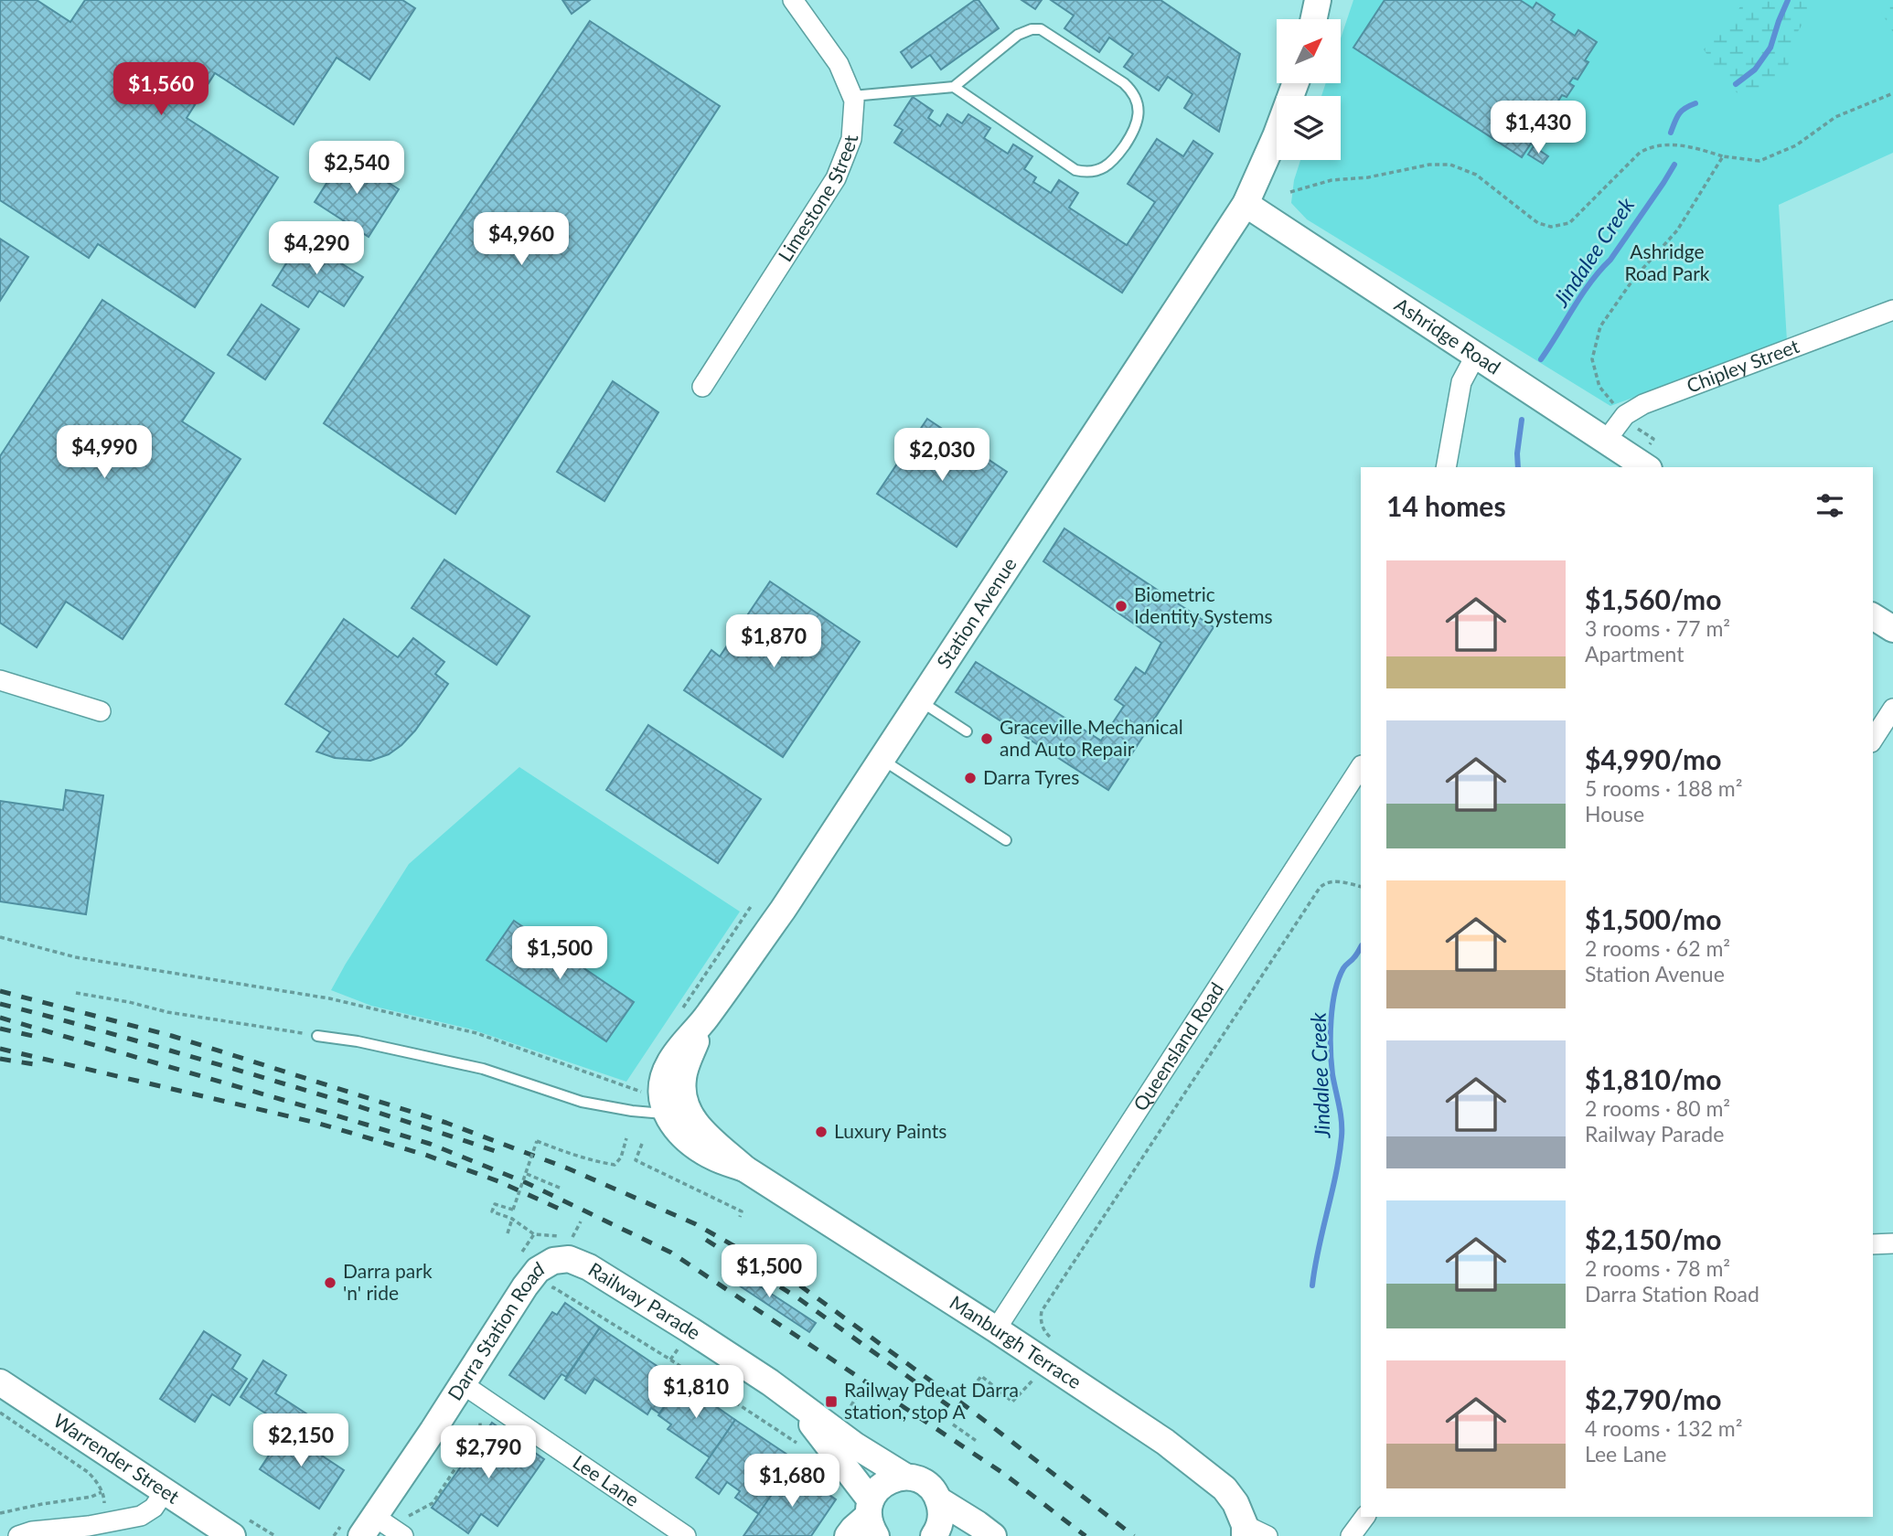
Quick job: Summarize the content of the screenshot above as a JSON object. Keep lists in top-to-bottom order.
{
  "streets": {
    "street": [
      "Limestone Street",
      "Ashridge Road",
      "Chipley Street",
      "Station Avenue",
      "Queensland Road",
      "Railway Parade",
      "Darra Station Road",
      "Manburgh Terrace",
      "Warrender Street",
      "Lee Lane"
    ]
  },
  "crossings": [
    ["Ashridge Road", "Chipley Street"],
    ["Ashridge Road", "Station Avenue"],
    ["Station Avenue", "Manburgh Terrace"],
    ["Queensland Road", "Manburgh Terrace"],
    ["Railway Parade", "Darra Station Road"],
    ["Darra Station Road", "Lee Lane"]
  ],
  "water": ["Jindalee Creek"],
  "parks": ["Ashridge Road Park"],
  "places": {
    "other": [
      "Biometric Identity Systems",
      "Graceville Mechanical and Auto Repair",
      "Darra Tyres",
      "Luxury Paints",
      "Darra park 'n' ride"
    ],
    "transit": ["Railway Pde at Darra station, stop A"]
  },
  "north": "top right",
  "page": {
    "price": [
      "$1,560",
      "$1,430",
      "$2,540",
      "$4,960",
      "$4,290",
      "$4,990",
      "$2,030",
      "$1,870",
      "$1,500",
      "$1,500",
      "$1,810",
      "$2,150",
      "$2,790",
      "$1,680"
    ],
    "heading": "14 homes",
    "list": [
      {
        "name": "$1,560/mo",
        "note": "3 rooms · 77 m² · Apartment"
      },
      {
        "name": "$4,990/mo",
        "note": "5 rooms · 188 m² · House"
      },
      {
        "name": "$1,500/mo",
        "note": "2 rooms · 62 m² · Station Avenue"
      },
      {
        "name": "$1,810/mo",
        "note": "2 rooms · 80 m² · Railway Parade"
      },
      {
        "name": "$2,150/mo",
        "note": "2 rooms · 78 m² · Darra Station Road"
      },
      {
        "name": "$2,790/mo",
        "note": "4 rooms · 132 m² · Lee Lane"
      }
    ]
  }
}
